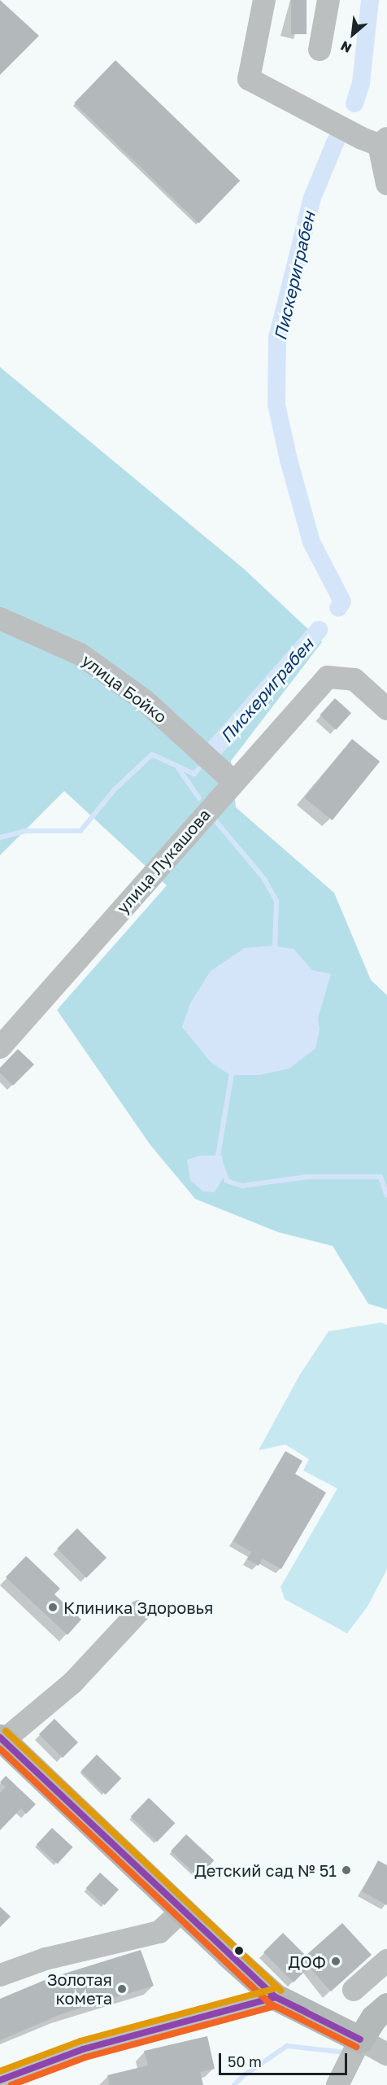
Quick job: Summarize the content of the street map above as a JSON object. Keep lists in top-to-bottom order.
{
  "streets": {
    "street": ["улица Бойко", "улица Лукашова"]
  },
  "crossings": [
    ["улица Бойко", "улица Лукашова"]
  ],
  "water": ["Пискериграбен"],
  "places": [
    "Клиника Здоровья",
    "Детский сад № 51",
    "ДОФ",
    "Золотая комета"
  ],
  "scale_bar": "50 m",
  "north": "bottom left"
}
